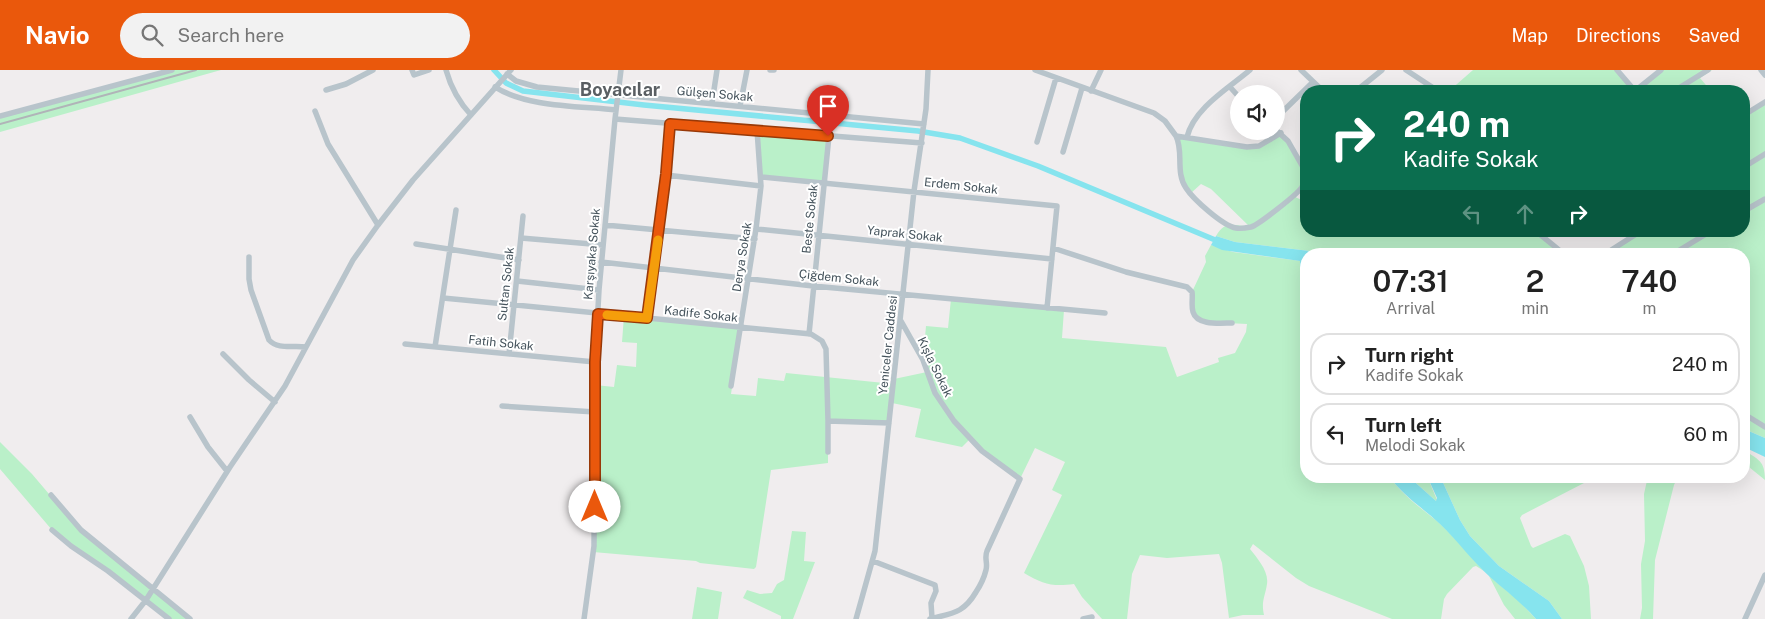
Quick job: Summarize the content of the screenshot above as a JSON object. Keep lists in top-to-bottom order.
{
  "streets": {
    "street": [
      "Gülşen Sokak",
      "Erdem Sokak",
      "Beste Sokak",
      "Yaprak Sokak",
      "Karşıyaka Sokak",
      "Derya Sokak",
      "Çiğdem Sokak",
      "Sultan Sokak",
      "Kadife Sokak",
      "Fatih Sokak",
      "Yeniceler Caddesi",
      "Kışla Sokak"
    ]
  },
  "crossings": [
    ["Gülşen Sokak", "Karşıyaka Sokak"],
    ["Gülşen Sokak", "Yeniceler Caddesi"],
    ["Erdem Sokak", "Beste Sokak"],
    ["Erdem Sokak", "Yaprak Sokak"],
    ["Erdem Sokak", "Derya Sokak"],
    ["Erdem Sokak", "Çiğdem Sokak"],
    ["Erdem Sokak", "Yeniceler Caddesi"],
    ["Beste Sokak", "Yaprak Sokak"],
    ["Beste Sokak", "Çiğdem Sokak"],
    ["Beste Sokak", "Kadife Sokak"],
    ["Yaprak Sokak", "Derya Sokak"],
    ["Yaprak Sokak", "Yeniceler Caddesi"],
    ["Karşıyaka Sokak", "Çiğdem Sokak"],
    ["Karşıyaka Sokak", "Kadife Sokak"],
    ["Karşıyaka Sokak", "Fatih Sokak"],
    ["Derya Sokak", "Çiğdem Sokak"],
    ["Derya Sokak", "Kadife Sokak"],
    ["Çiğdem Sokak", "Yeniceler Caddesi"],
    ["Sultan Sokak", "Kadife Sokak"],
    ["Sultan Sokak", "Fatih Sokak"],
    ["Yeniceler Caddesi", "Kışla Sokak"]
  ],
  "districts": ["Boyacılar"],
  "page": {
    "header": "Navio",
    "search": "Search here",
    "nav": ["Map", "Directions", "Saved"],
    "turn": ["240 m", "Kadife Sokak"],
    "eta": [
      "07:31",
      "Arrival",
      "2",
      "min",
      "740",
      "m"
    ],
    "list": [
      {
        "name": "Turn right",
        "note": "Kadife Sokak",
        "value": "240 m"
      },
      {
        "name": "Turn left",
        "note": "Melodi Sokak",
        "value": "60 m"
      }
    ]
  }
}
